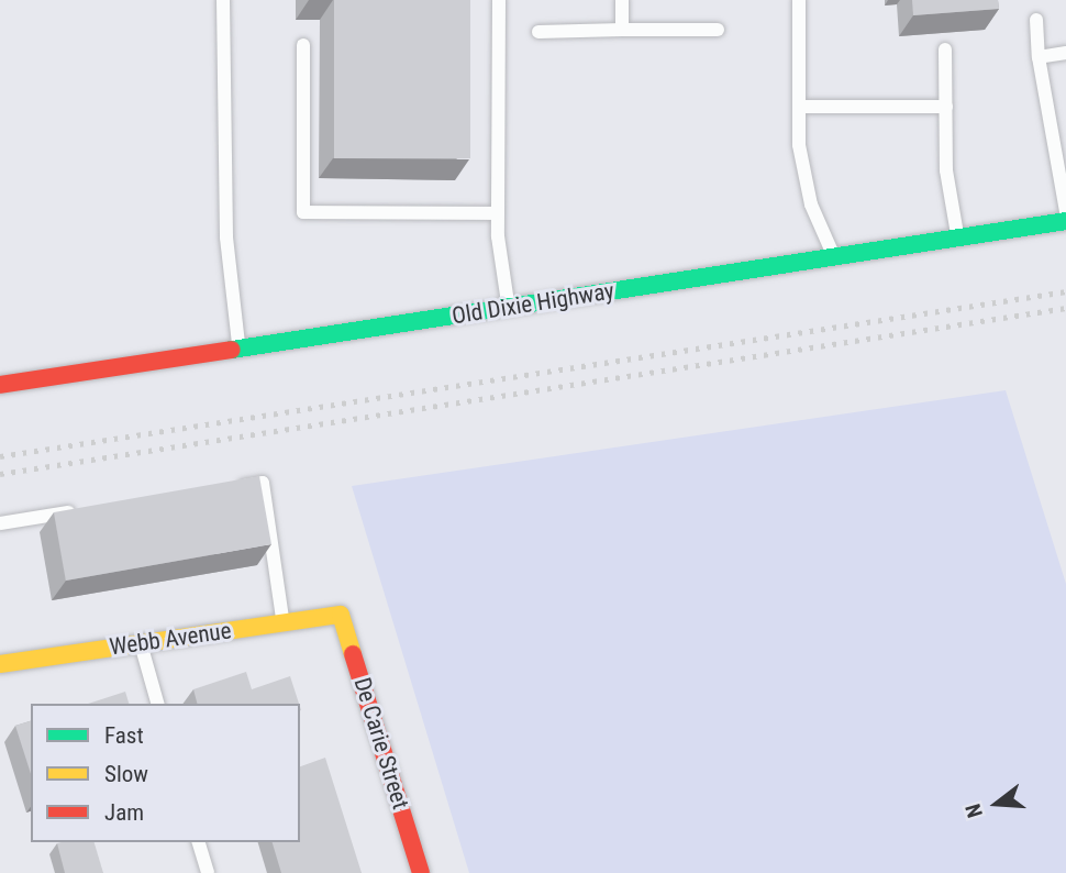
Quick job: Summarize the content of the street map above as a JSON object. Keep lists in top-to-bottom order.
{
  "streets": {
    "street": ["Old Dixie Highway", "Webb Avenue", "De Carie Street"]
  },
  "crossings": [
    ["Webb Avenue", "De Carie Street"]
  ],
  "legend": ["Fast", "Slow", "Jam"],
  "north": "left"
}
